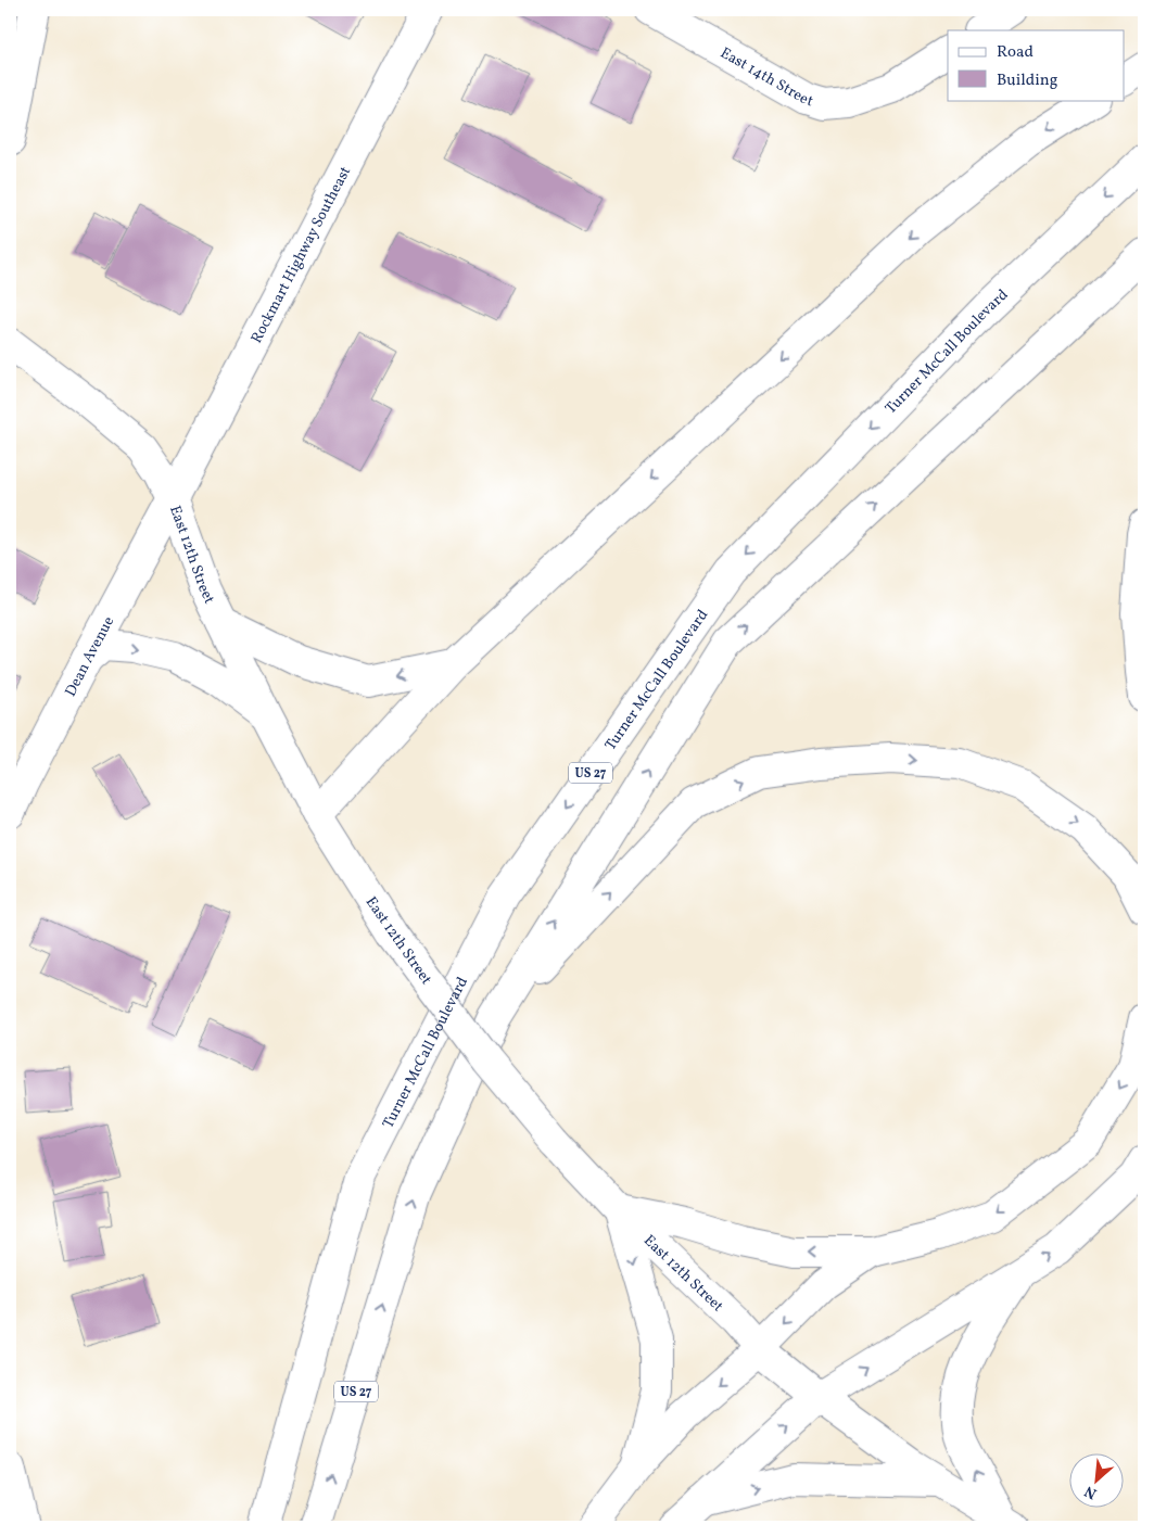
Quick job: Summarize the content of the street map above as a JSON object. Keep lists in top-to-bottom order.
{
  "streets": {
    "main road": [
      "East 14th Street",
      "Rockmart Highway Southeast",
      "Turner McCall Boulevard",
      "East 12th Street",
      "Dean Avenue",
      "US 27"
    ]
  },
  "crossings": [
    ["Rockmart Highway Southeast", "East 12th Street"],
    ["Rockmart Highway Southeast", "Dean Avenue"],
    ["East 12th Street", "Dean Avenue"]
  ],
  "legend": ["Road", "Building"],
  "north": "bottom left"
}
